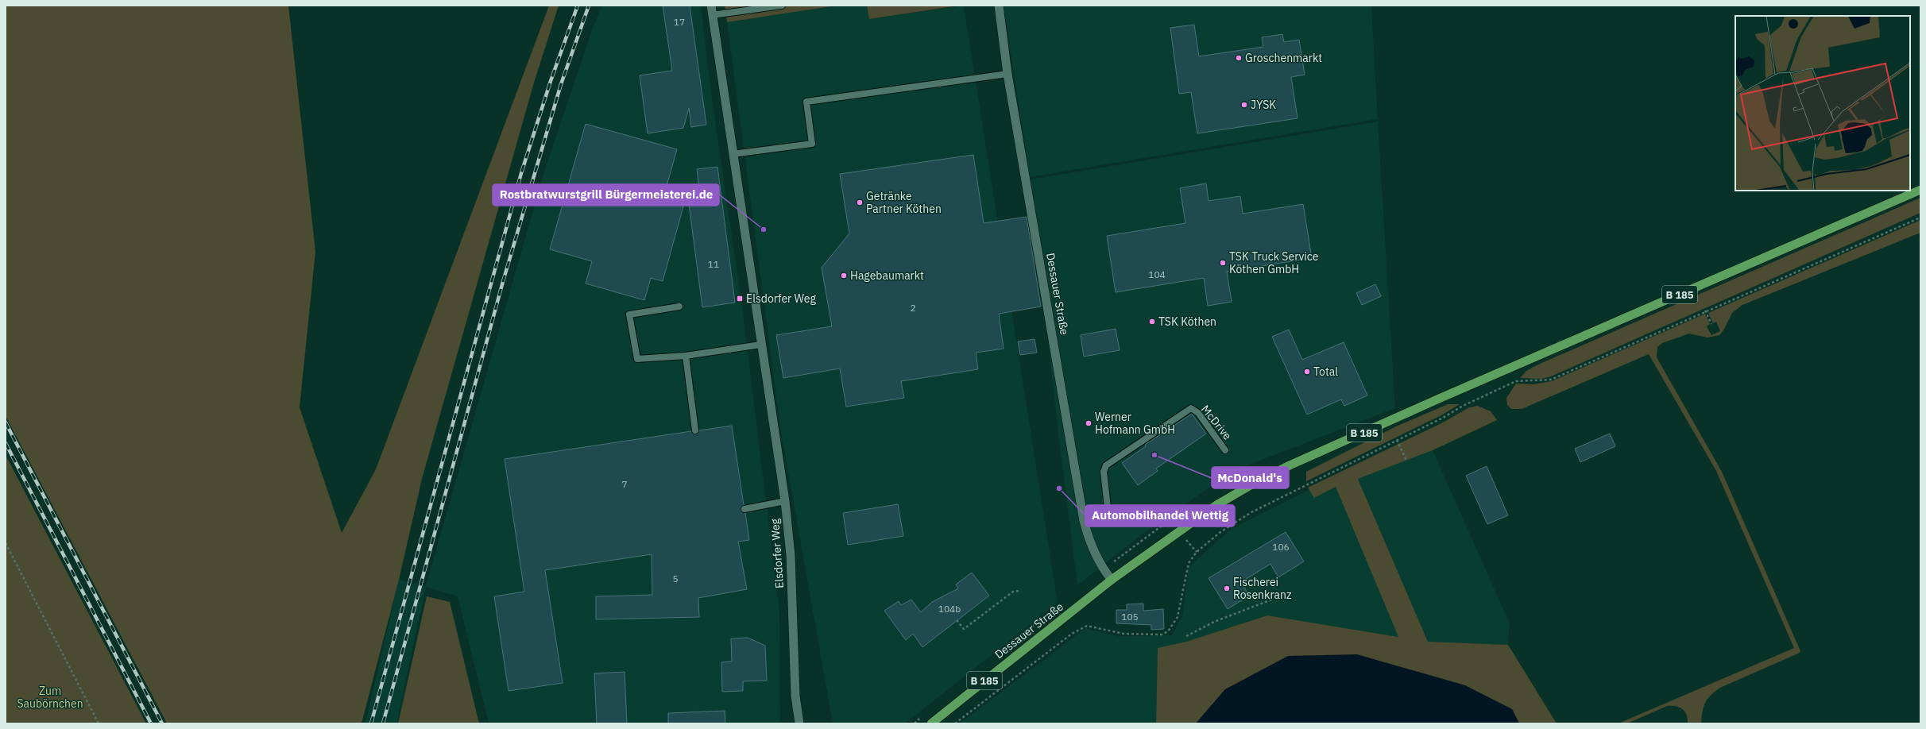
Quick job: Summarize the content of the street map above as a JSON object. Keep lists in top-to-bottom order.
{
  "streets": {
    "main road": ["Dessauer Straße", "B 185"],
    "street": ["Elsdorfer Weg"],
    "lane": ["McDrive"]
  },
  "parks": ["Zum Saubörnchen"],
  "places": {
    "other": [
      "Groschenmarkt",
      "JYSK",
      "Getränke Partner Köthen",
      "Rostbratwurstgrill Bürgermeisterei.de",
      "TSK Truck Service Köthen GmbH",
      "Hagebaumarkt",
      "TSK Köthen",
      "Total",
      "Werner Hofmann GmbH",
      "McDonald's",
      "Automobilhandel Wettig",
      "Fischerei Rosenkranz"
    ],
    "transit": ["Elsdorfer Weg"]
  },
  "house_numbers": [
    "17",
    "11",
    "104",
    "2",
    "7",
    "106",
    "5",
    "104b",
    "105"
  ]
}
